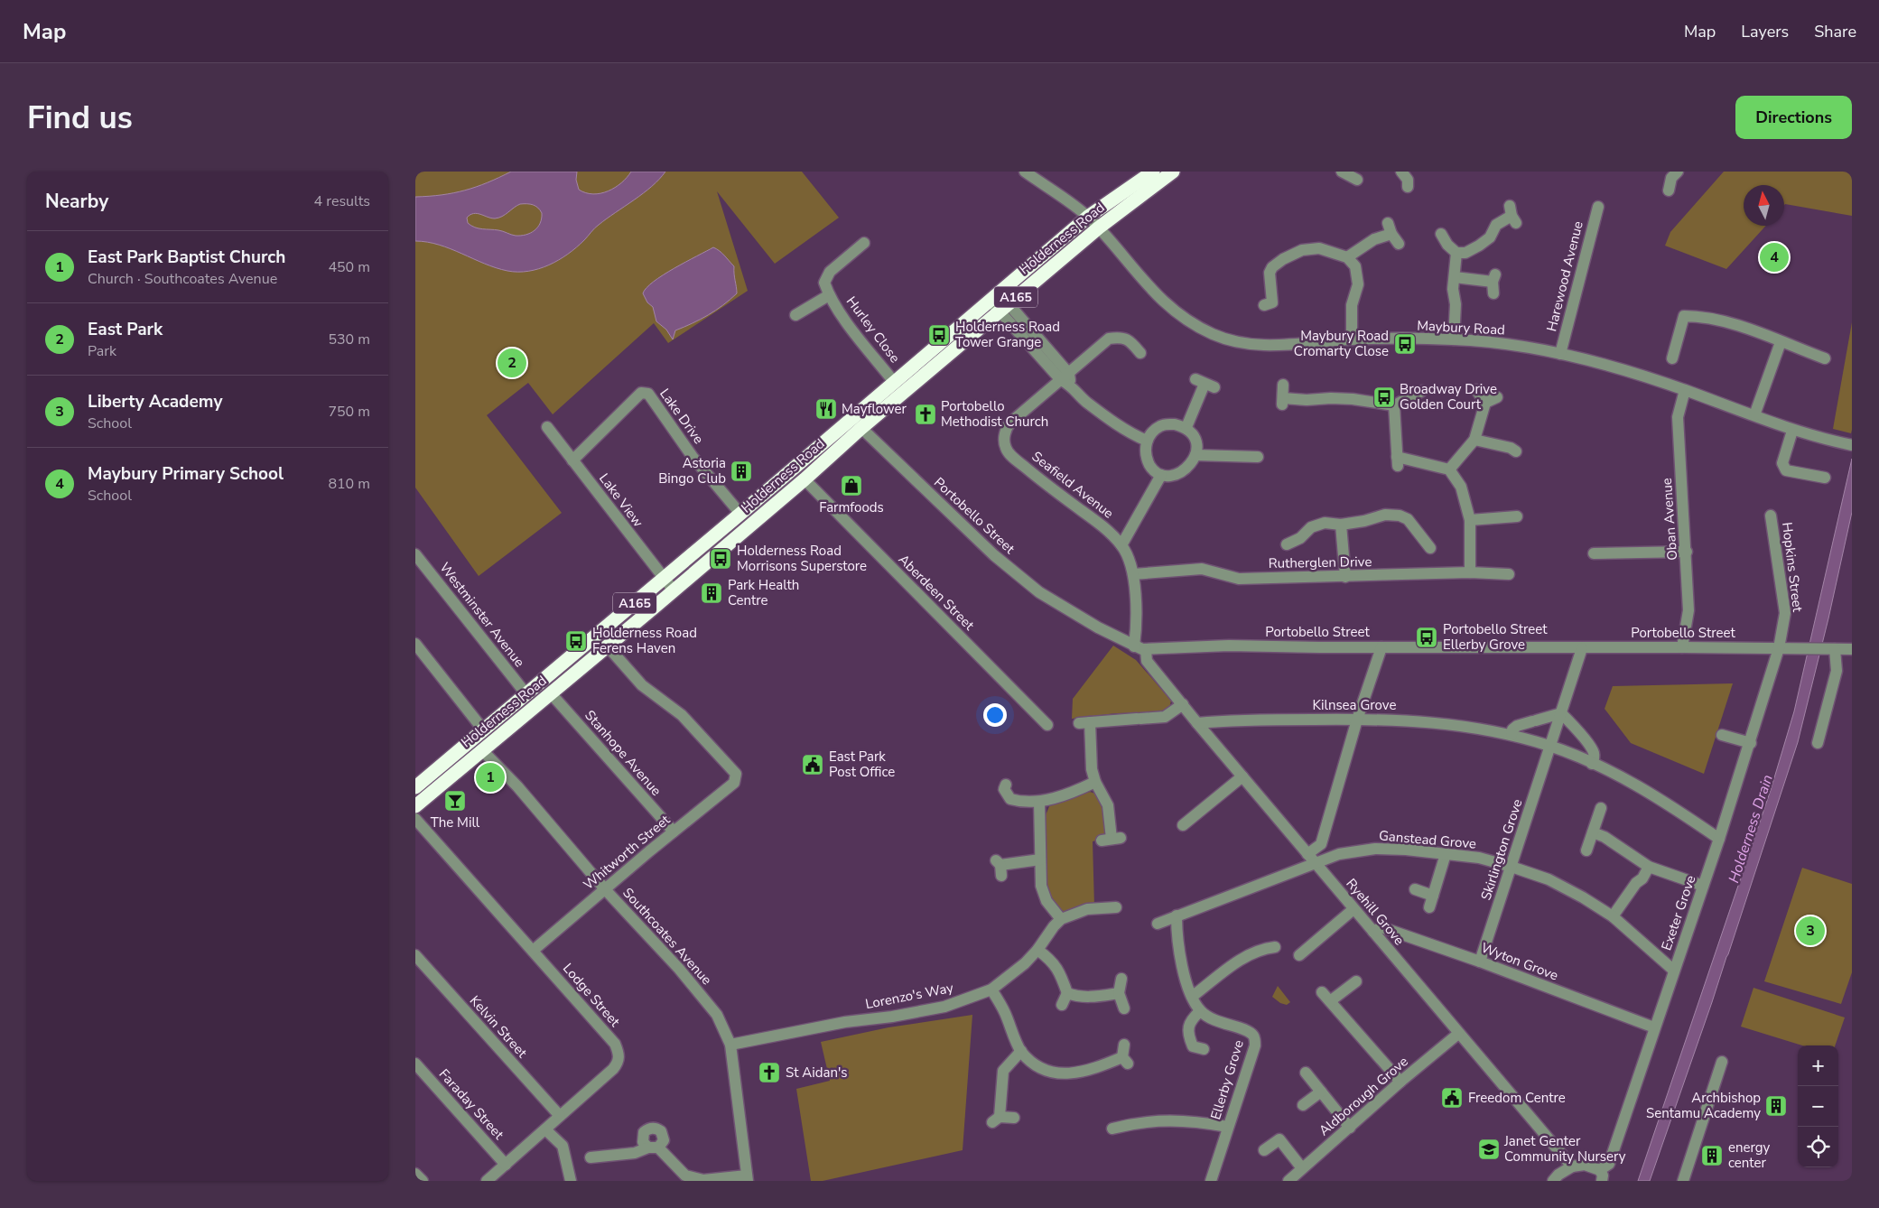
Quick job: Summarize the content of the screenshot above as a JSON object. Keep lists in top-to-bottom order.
{
  "streets": {
    "highway": ["Holderness Road", "A165"],
    "street": [
      "Harewood Avenue",
      "Maybury Road",
      "Hurley Close",
      "Lake Drive",
      "Seafield Avenue",
      "Lake View",
      "Portobello Street",
      "Oban Avenue",
      "Rutherglen Drive",
      "Hopkins Street",
      "Aberdeen Street",
      "Westminster Avenue",
      "Kilnsea Grove",
      "Stanhope Avenue",
      "Ganstead Grove",
      "Skirlington Grove",
      "Whitworth Street",
      "Ryehill Grove",
      "Exeter Grove",
      "Southcoates Avenue",
      "Wyton Grove",
      "Lodge Street",
      "Lorenzo's Way",
      "Kelvin Street",
      "Ellerby Grove",
      "Aldborough Grove",
      "Faraday Street"
    ]
  },
  "crossings": [
    ["Holderness Road", "Maybury Road"],
    ["Holderness Road", "Hurley Close"],
    ["Holderness Road", "Lake Drive"],
    ["Holderness Road", "Lake View"],
    ["Holderness Road", "Portobello Street"],
    ["Holderness Road", "Aberdeen Street"],
    ["Holderness Road", "Westminster Avenue"],
    ["Holderness Road", "Stanhope Avenue"],
    ["Holderness Road", "Whitworth Street"],
    ["Holderness Road", "Southcoates Avenue"],
    ["Harewood Avenue", "Maybury Road"],
    ["Maybury Road", "Oban Avenue"],
    ["Lake Drive", "Lake View"],
    ["Seafield Avenue", "Portobello Street"],
    ["Seafield Avenue", "Rutherglen Drive"],
    ["Portobello Street", "Oban Avenue"],
    ["Portobello Street", "Hopkins Street"],
    ["Portobello Street", "Skirlington Grove"],
    ["Portobello Street", "Ryehill Grove"],
    ["Portobello Street", "Exeter Grove"],
    ["Hopkins Street", "Exeter Grove"],
    ["Kilnsea Grove", "Skirlington Grove"],
    ["Kilnsea Grove", "Ryehill Grove"],
    ["Kilnsea Grove", "Exeter Grove"],
    ["Stanhope Avenue", "Whitworth Street"],
    ["Ganstead Grove", "Skirlington Grove"],
    ["Ganstead Grove", "Ryehill Grove"],
    ["Ganstead Grove", "Exeter Grove"],
    ["Skirlington Grove", "Wyton Grove"],
    ["Whitworth Street", "Southcoates Avenue"],
    ["Whitworth Street", "Lodge Street"],
    ["Ryehill Grove", "Wyton Grove"],
    ["Ryehill Grove", "Aldborough Grove"],
    ["Exeter Grove", "Wyton Grove"],
    ["Southcoates Avenue", "Lorenzo's Way"],
    ["Lodge Street", "Kelvin Street"],
    ["Lodge Street", "Faraday Street"]
  ],
  "water": ["Holderness Drain"],
  "places": {
    "bus stop": [
      "Holderness Road Tower Grange",
      "Maybury Road Cromarty Close",
      "Broadway Drive Golden Court",
      "Holderness Road Morrisons Superstore",
      "Portobello Street Ellerby Grove",
      "Holderness Road Ferens Haven"
    ],
    "restaurant": ["Mayflower"],
    "church": ["Portobello Methodist Church", "St Aidan's"],
    "building": [
      "Astoria Bingo Club",
      "Park Health Centre",
      "Archbishop Sentamu Academy",
      "energy center"
    ],
    "shop": ["Farmfoods"],
    "public building": ["East Park Post Office", "Freedom Centre"],
    "bar": ["The Mill"],
    "school or university": ["Janet Genter Community Nursery"]
  },
  "north": "top",
  "page": {
    "header": "Map",
    "nav": ["Map", "Layers", "Share"],
    "buttons": "Directions",
    "title": "Find us",
    "heading": ["Nearby", "4 results"],
    "list": [
      {
        "mark": "1",
        "name": "East Park Baptist Church",
        "note": "Church · Southcoates Avenue",
        "value": "450 m"
      },
      {
        "mark": "2",
        "name": "East Park",
        "note": "Park",
        "value": "530 m"
      },
      {
        "mark": "3",
        "name": "Liberty Academy",
        "note": "School",
        "value": "750 m"
      },
      {
        "mark": "4",
        "name": "Maybury Primary School",
        "note": "School",
        "value": "810 m"
      }
    ],
    "pins": [
      "4",
      "2",
      "1",
      "3"
    ],
    "map_buttons": ["+", "−"]
  }
}
